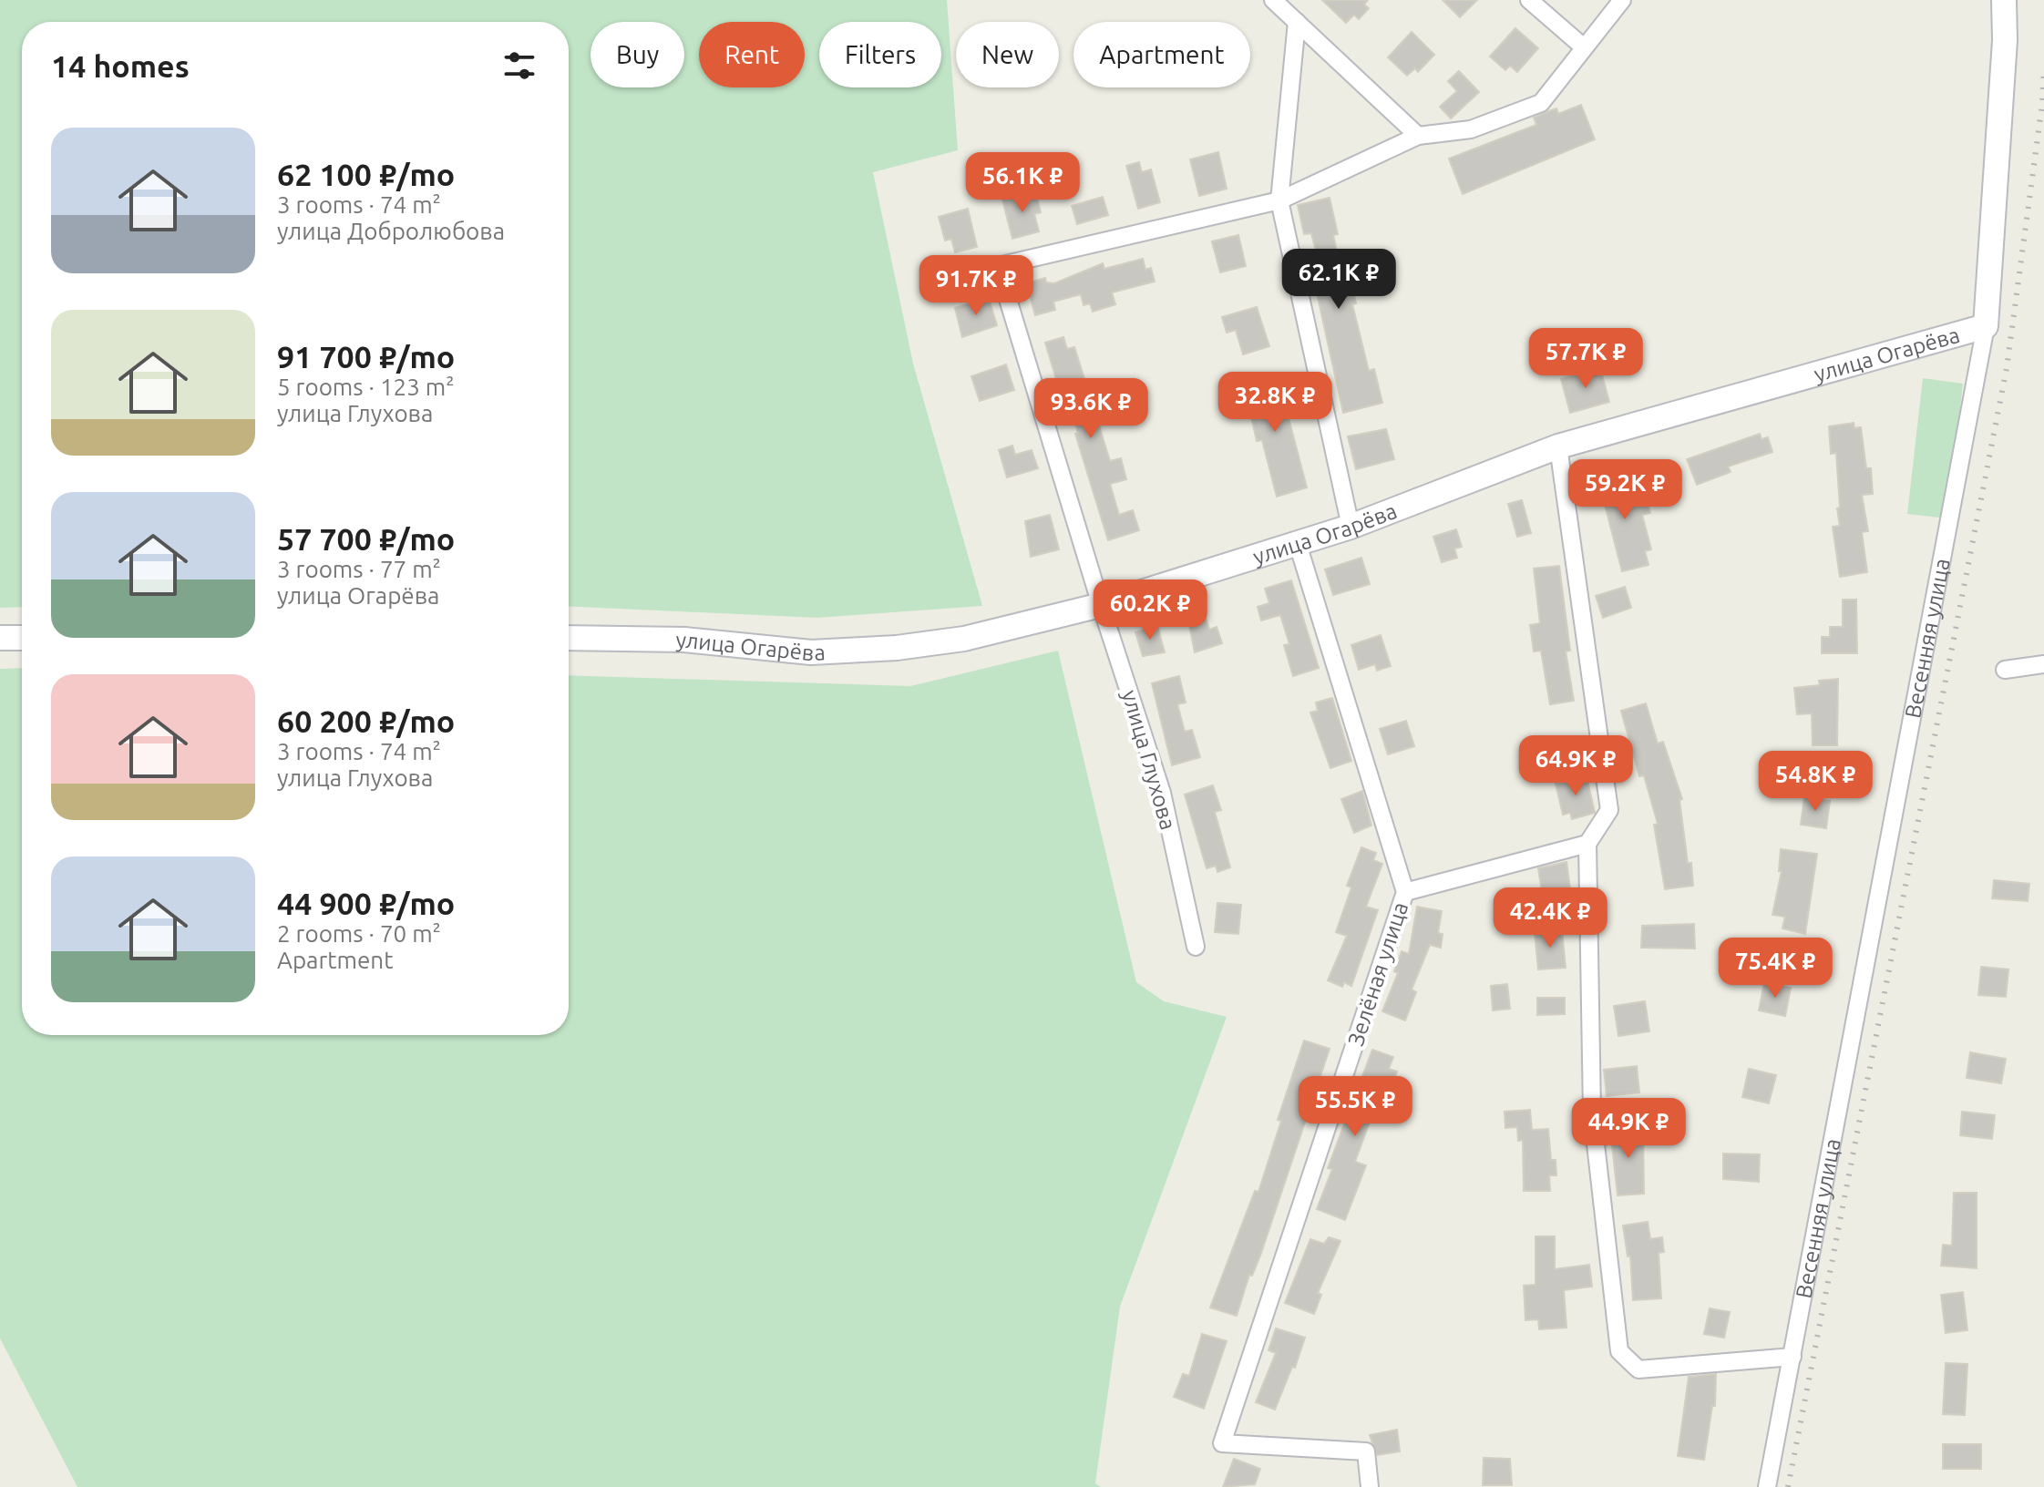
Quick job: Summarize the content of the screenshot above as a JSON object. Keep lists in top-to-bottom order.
{
  "streets": {
    "main road": ["улица Огарёва", "Весенняя улица"],
    "street": ["улица Глухова", "Зелёная улица"]
  },
  "crossings": [
    ["улица Огарёва", "Весенняя улица"],
    ["улица Огарёва", "улица Глухова"],
    ["улица Огарёва", "Зелёная улица"]
  ],
  "page": {
    "chip": [
      "Buy",
      "Rent",
      "Filters",
      "New",
      "Apartment"
    ],
    "heading": "14 homes",
    "list": [
      {
        "name": "62 100 ₽/mo",
        "note": "3 rooms · 74 m² · улица Добролюбова"
      },
      {
        "name": "91 700 ₽/mo",
        "note": "5 rooms · 123 m² · улица Глухова"
      },
      {
        "name": "57 700 ₽/mo",
        "note": "3 rooms · 77 m² · улица Огарёва"
      },
      {
        "name": "60 200 ₽/mo",
        "note": "3 rooms · 74 m² · улица Глухова"
      },
      {
        "name": "44 900 ₽/mo",
        "note": "2 rooms · 70 m² · Apartment"
      }
    ],
    "price": [
      "56.1K ₽",
      "62.1K ₽",
      "91.7K ₽",
      "57.7K ₽",
      "32.8K ₽",
      "93.6K ₽",
      "59.2K ₽",
      "60.2K ₽",
      "64.9K ₽",
      "54.8K ₽",
      "42.4K ₽",
      "75.4K ₽",
      "55.5K ₽",
      "44.9K ₽"
    ]
  }
}
